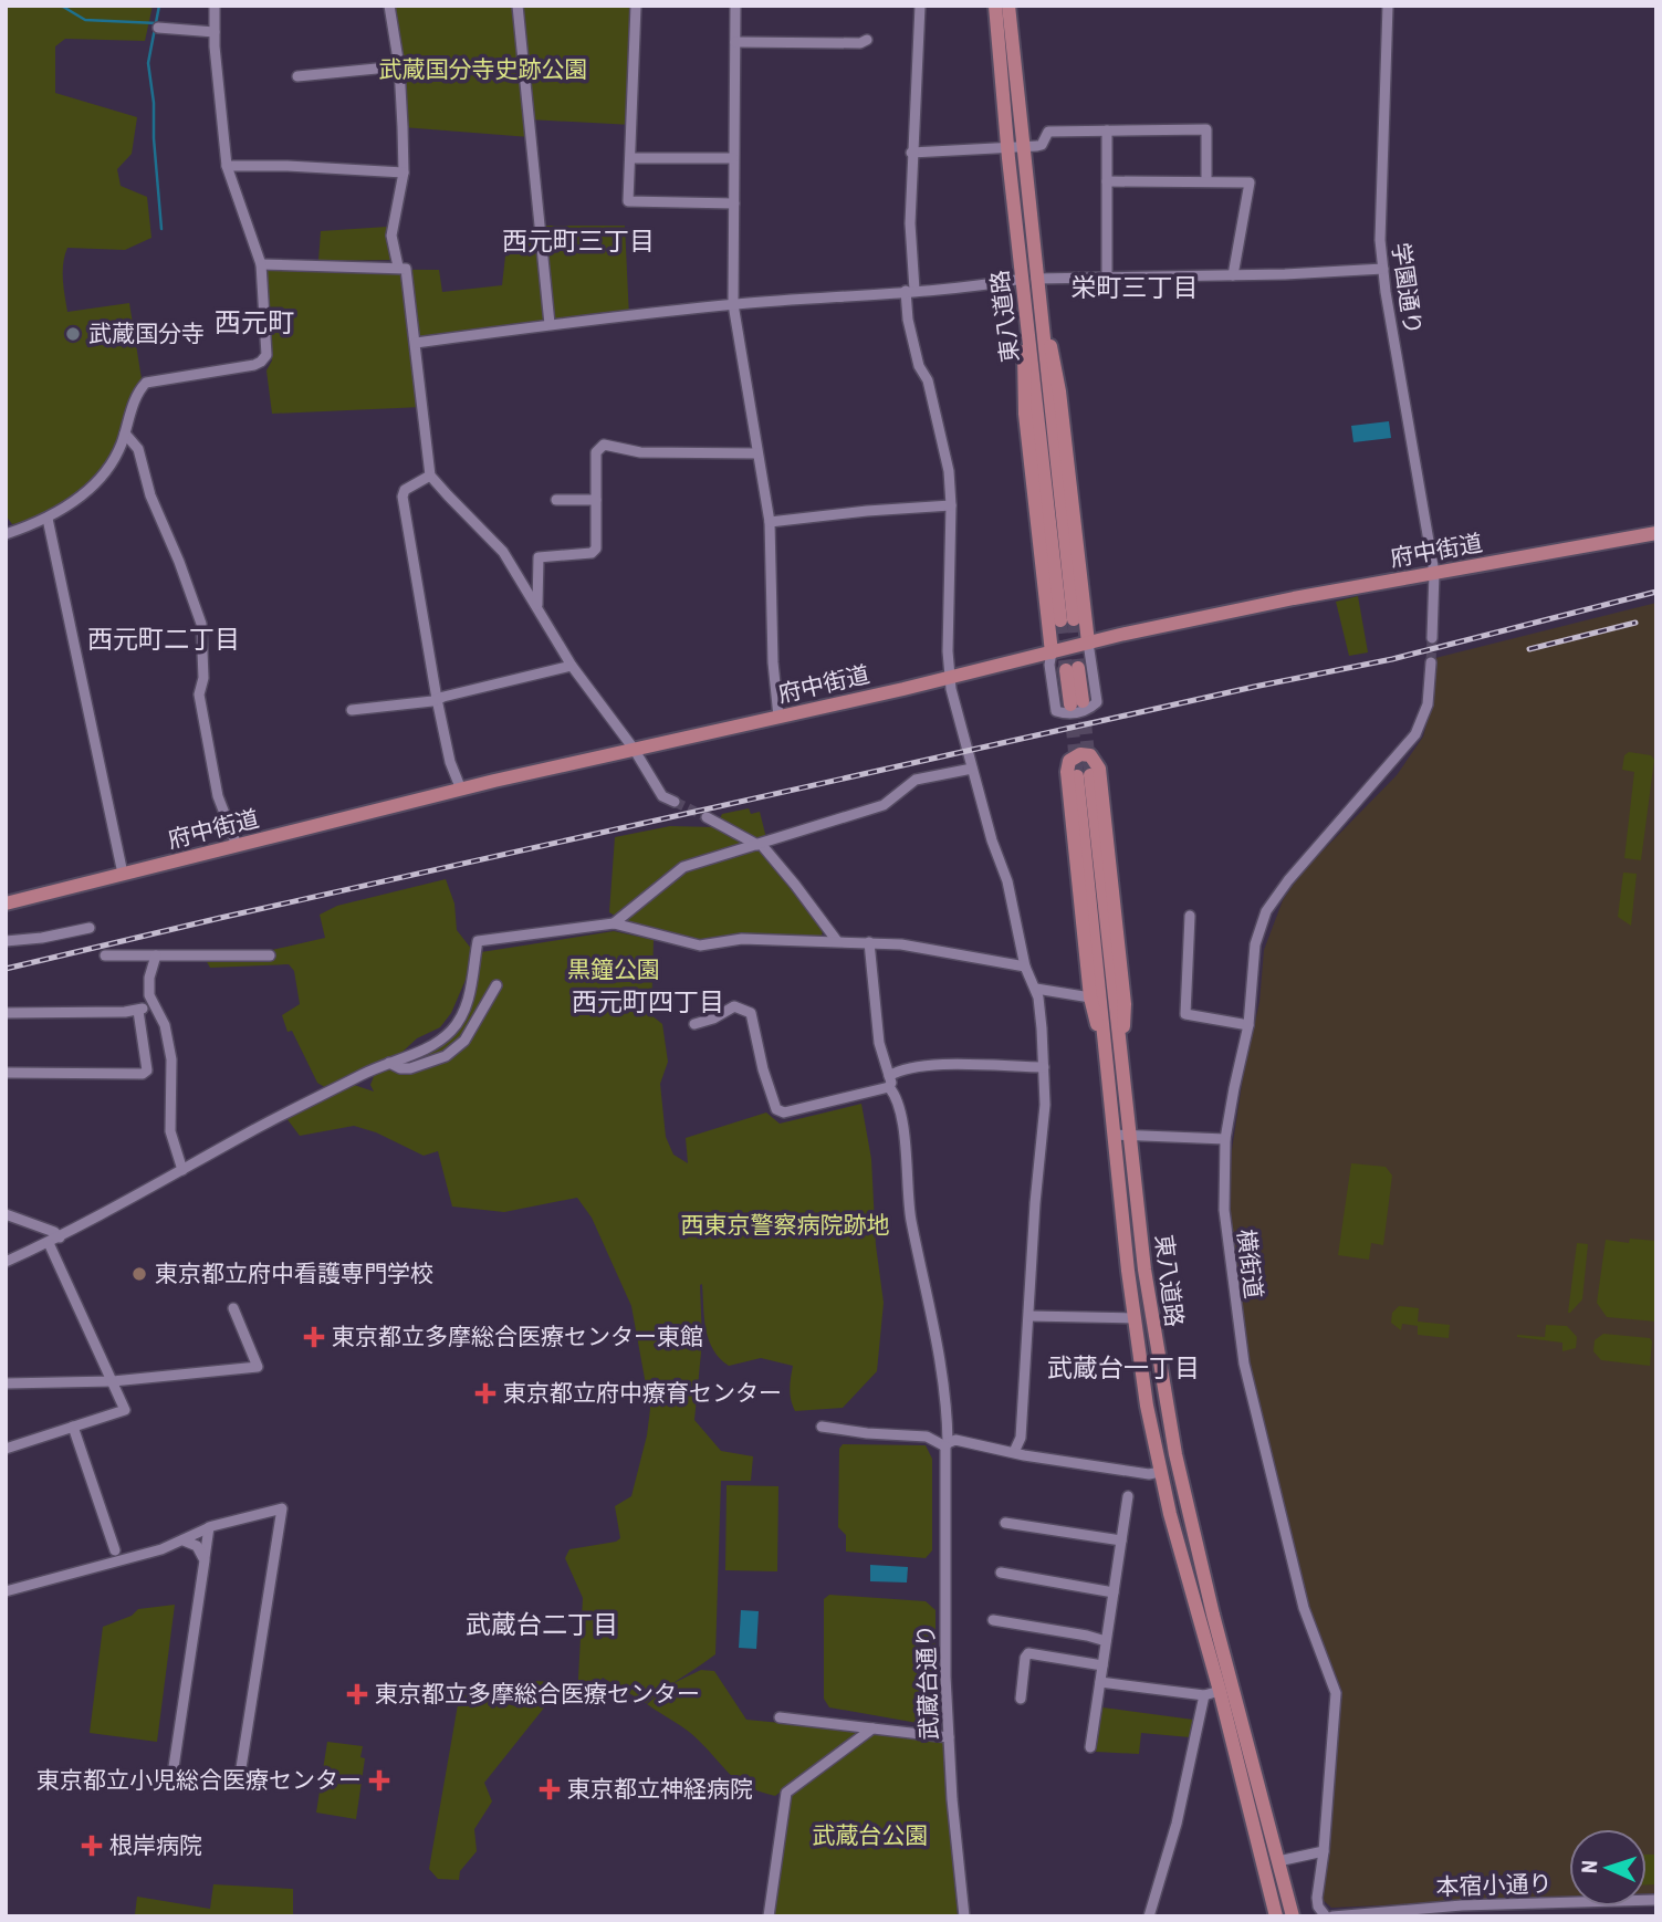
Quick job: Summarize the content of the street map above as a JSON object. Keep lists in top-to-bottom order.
{
  "streets": {
    "main road": ["東八道路", "府中街道"],
    "street": [
      "学園通り",
      "横街道",
      "武蔵台通り",
      "本宿小通り"
    ]
  },
  "crossings": [
    ["学園通り", "府中街道"]
  ],
  "districts": [
    "西元町三丁目",
    "栄町三丁目",
    "西元町",
    "西元町二丁目",
    "西元町四丁目",
    "武蔵台一丁目",
    "武蔵台二丁目"
  ],
  "parks": [
    "武蔵国分寺史跡公園",
    "黒鐘公園",
    "西東京警察病院跡地",
    "武蔵台公園"
  ],
  "places": {
    "other": ["武蔵国分寺", "東京都立府中看護専門学校"],
    "health": [
      "東京都立多摩総合医療センター東館",
      "東京都立府中療育センター",
      "東京都立多摩総合医療センター",
      "東京都立小児総合医療センター",
      "東京都立神経病院",
      "根岸病院"
    ]
  },
  "north": "left"
}
